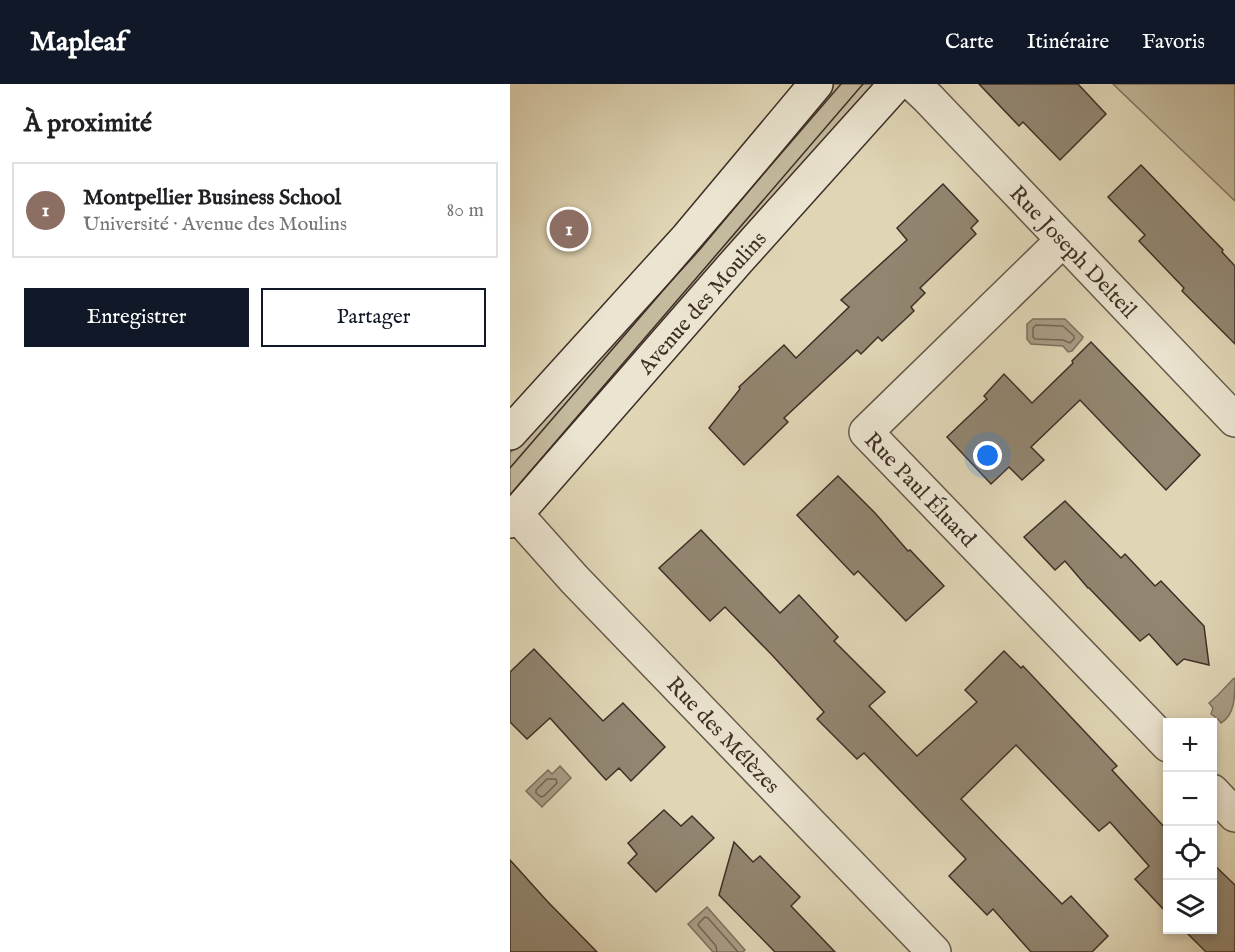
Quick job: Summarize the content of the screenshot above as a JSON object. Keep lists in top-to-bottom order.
{
  "streets": {
    "street": [
      "Rue Joseph Delteil",
      "Avenue des Moulins",
      "Rue Paul Éluard",
      "Rue des Mélèzes"
    ]
  },
  "crossings": [
    ["Rue Joseph Delteil", "Rue Paul Éluard"],
    ["Avenue des Moulins", "Rue des Mélèzes"]
  ],
  "page": {
    "header": "Mapleaf",
    "nav": ["Carte", "Itinéraire", "Favoris"],
    "heading": "À proximité",
    "list": [
      {
        "mark": "1",
        "name": "Montpellier Business School",
        "note": "Université · Avenue des Moulins",
        "value": "80 m"
      }
    ],
    "pins": "1",
    "buttons": ["Enregistrer", "Partager"],
    "map_buttons": ["+", "−"]
  }
}
